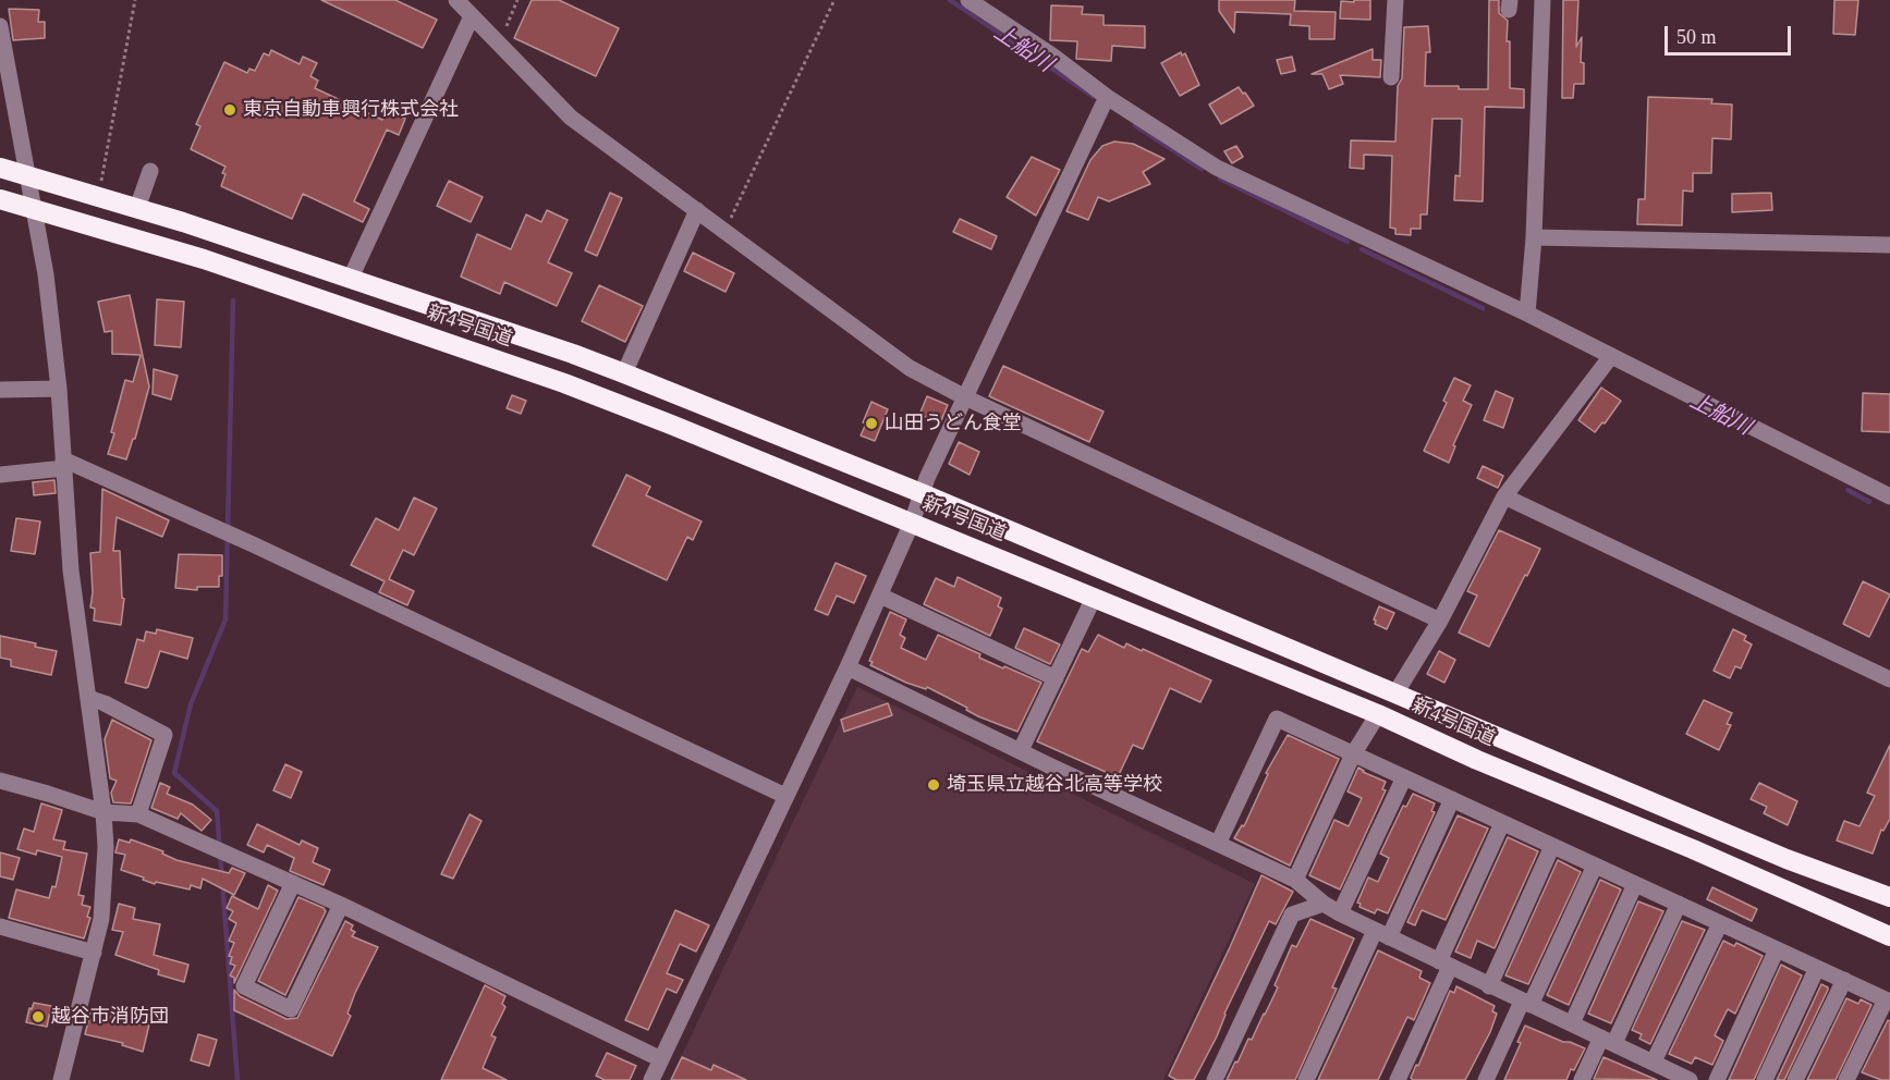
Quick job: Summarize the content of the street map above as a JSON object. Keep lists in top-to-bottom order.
{
  "streets": {
    "highway": ["新4号国道"]
  },
  "water": ["上船川"],
  "places": [
    "東京自動車興行株式会社",
    "山田うどん食堂",
    "埼玉県立越谷北高等学校",
    "越谷市消防団"
  ],
  "scale_bar": "50 m"
}
